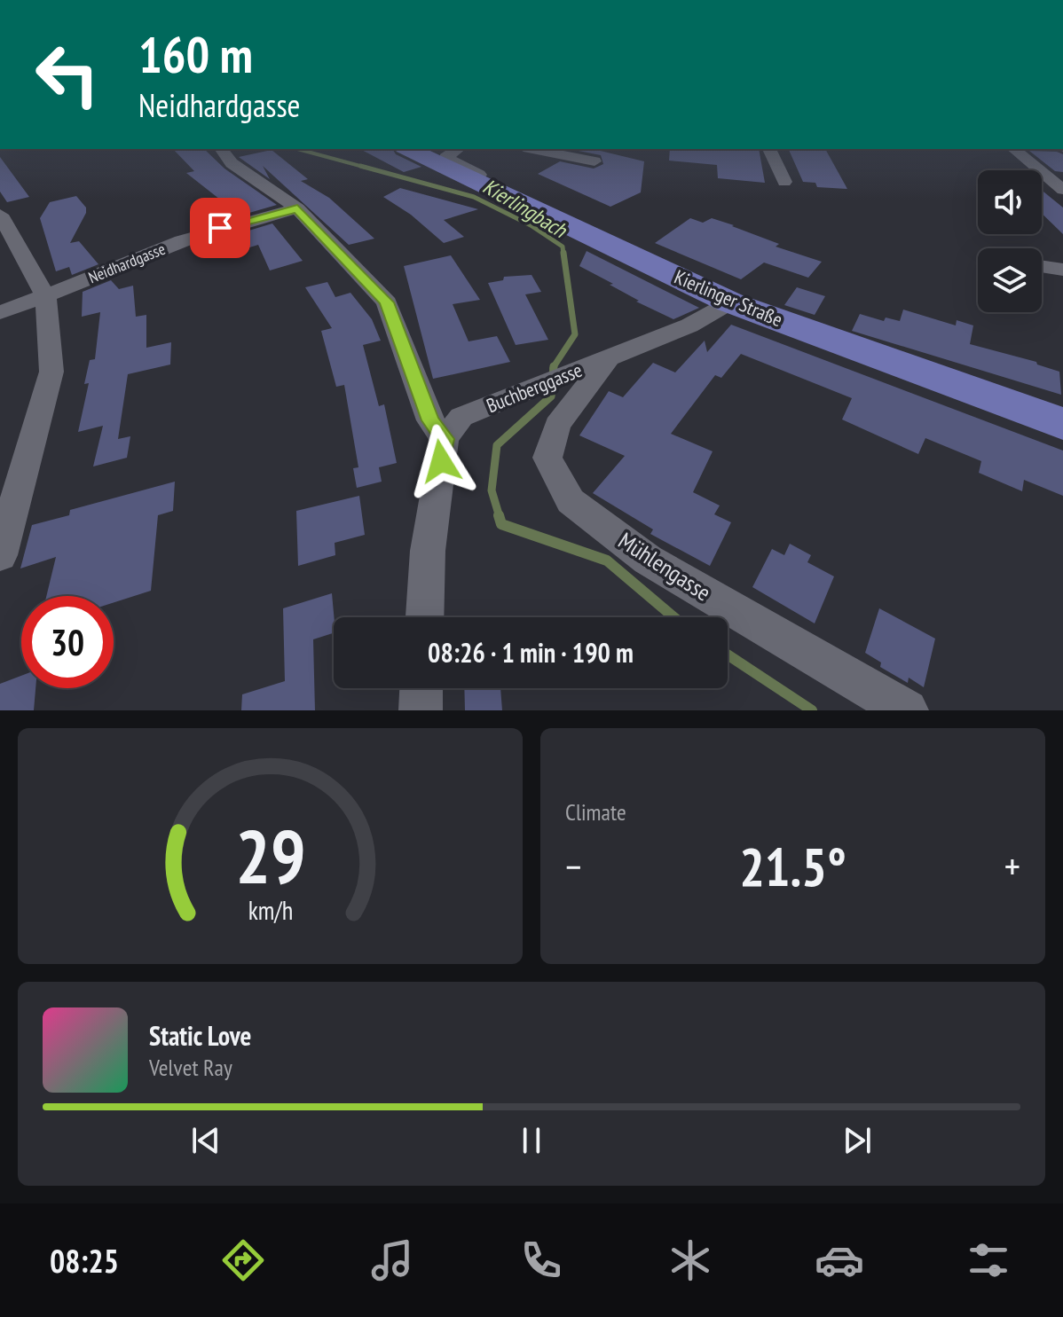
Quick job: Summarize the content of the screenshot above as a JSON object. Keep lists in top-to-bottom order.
{
  "streets": {
    "main road": ["Kierlinger Straße"],
    "street": ["Neidhardgasse", "Buchberggasse", "Mühlengasse"]
  },
  "crossings": [
    ["Kierlinger Straße", "Buchberggasse"],
    ["Buchberggasse", "Mühlengasse"]
  ],
  "water": ["Kierlingbach"],
  "page": {
    "turn": ["160 m", "Neidhardgasse"],
    "limit": "30",
    "trip": "08:26 · 1 min · 190 m",
    "tile": "Climate",
    "heat": ["−", "21.5°", "+"],
    "song": ["Static Love", "Velvet Ray"],
    "tabs": "08:25",
    "gauge": ["29", "km/h"]
  }
}
